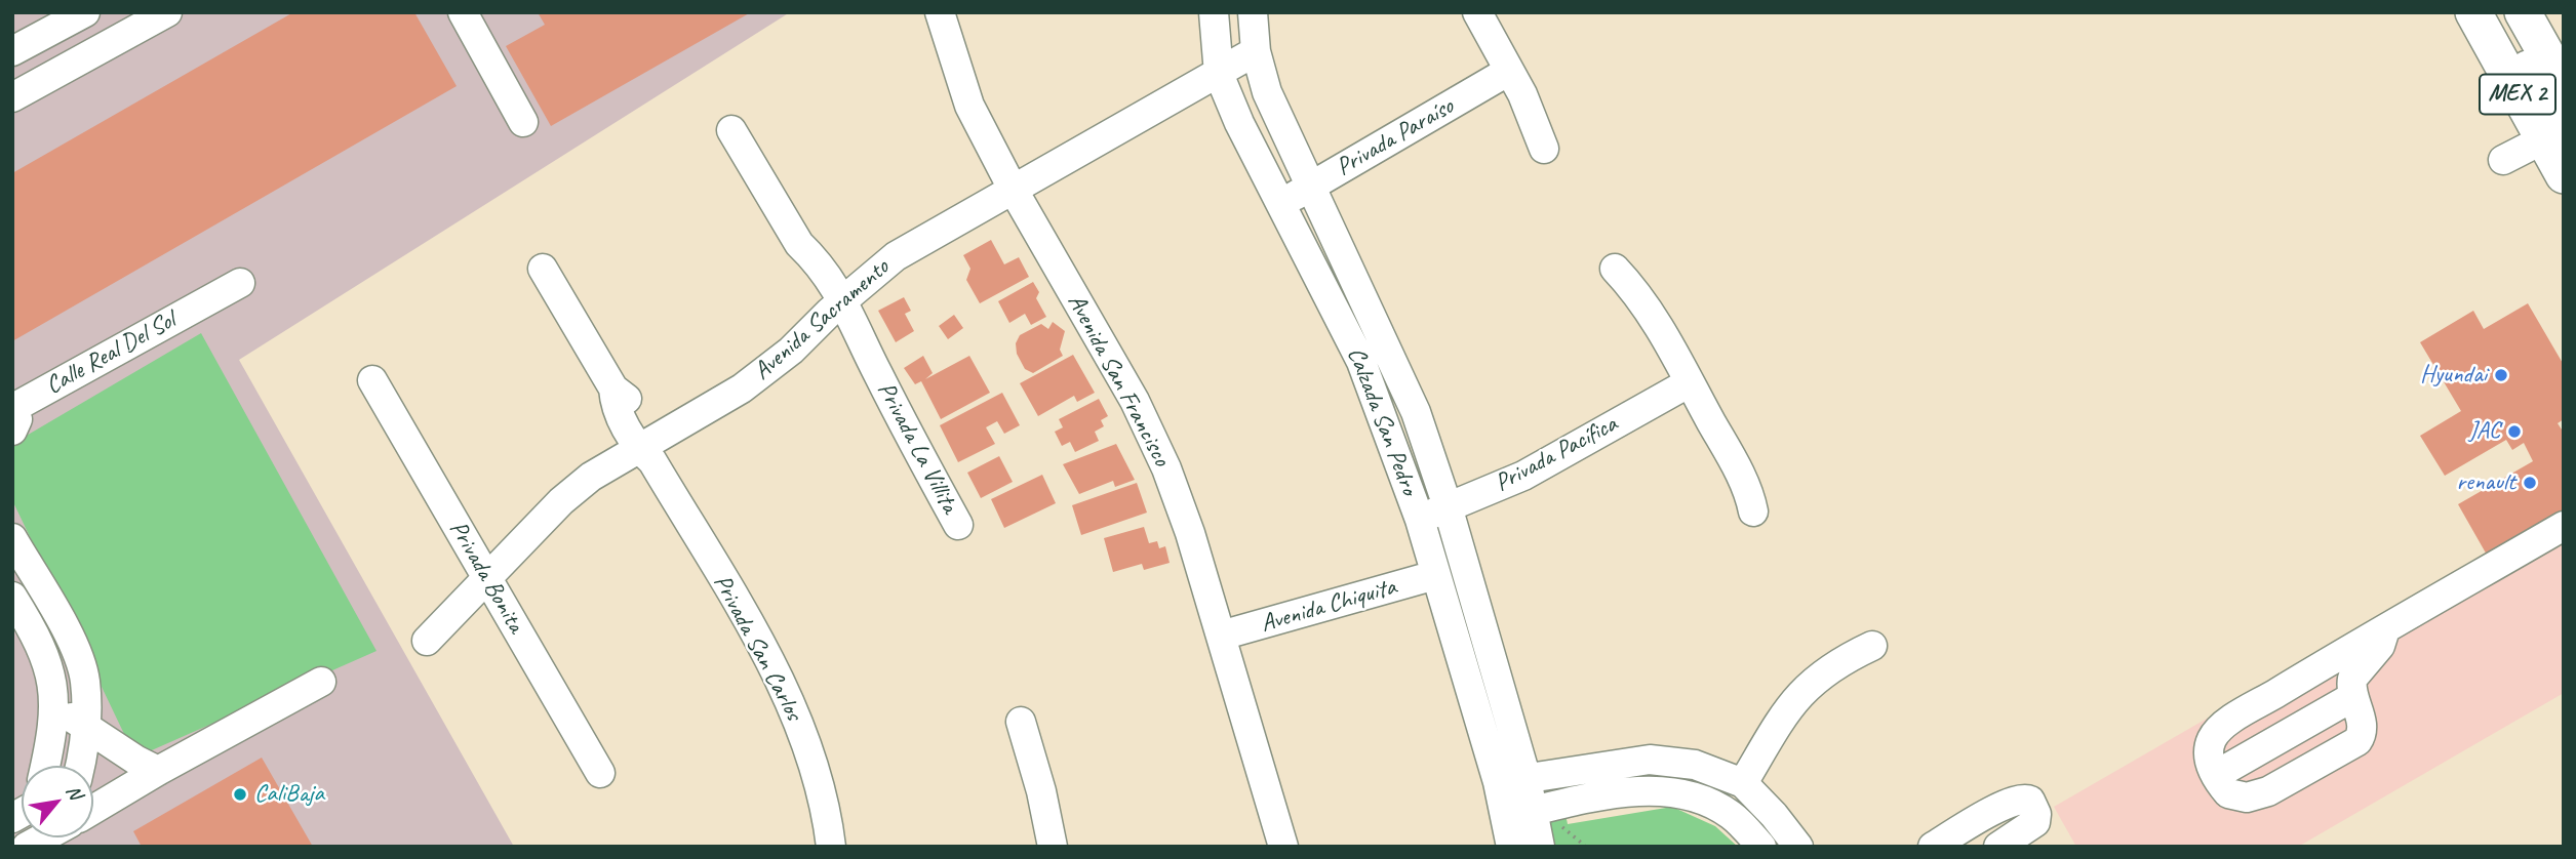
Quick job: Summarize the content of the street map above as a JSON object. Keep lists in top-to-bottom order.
{
  "streets": {
    "main road": ["MEX 2"],
    "street": [
      "Privada Paraíso",
      "Avenida Sacramento",
      "Calle Real Del Sol",
      "Avenida San Francisco",
      "Calzada San Pedro",
      "Privada La Villita",
      "Privada Pacífica",
      "Privada Bonita",
      "Avenida Chiquita",
      "Privada San Carlos"
    ]
  },
  "crossings": [
    ["Privada Paraíso", "Calzada San Pedro"],
    ["Avenida Sacramento", "Avenida San Francisco"],
    ["Avenida Sacramento", "Calzada San Pedro"],
    ["Avenida Sacramento", "Privada La Villita"],
    ["Avenida Sacramento", "Privada Bonita"],
    ["Avenida Sacramento", "Privada San Carlos"],
    ["Avenida San Francisco", "Avenida Chiquita"],
    ["Calzada San Pedro", "Privada Pacífica"],
    ["Calzada San Pedro", "Avenida Chiquita"]
  ],
  "places": [
    "Hyundai",
    "JAC",
    "renault",
    "CaliBaja"
  ],
  "north": "top right"
}
